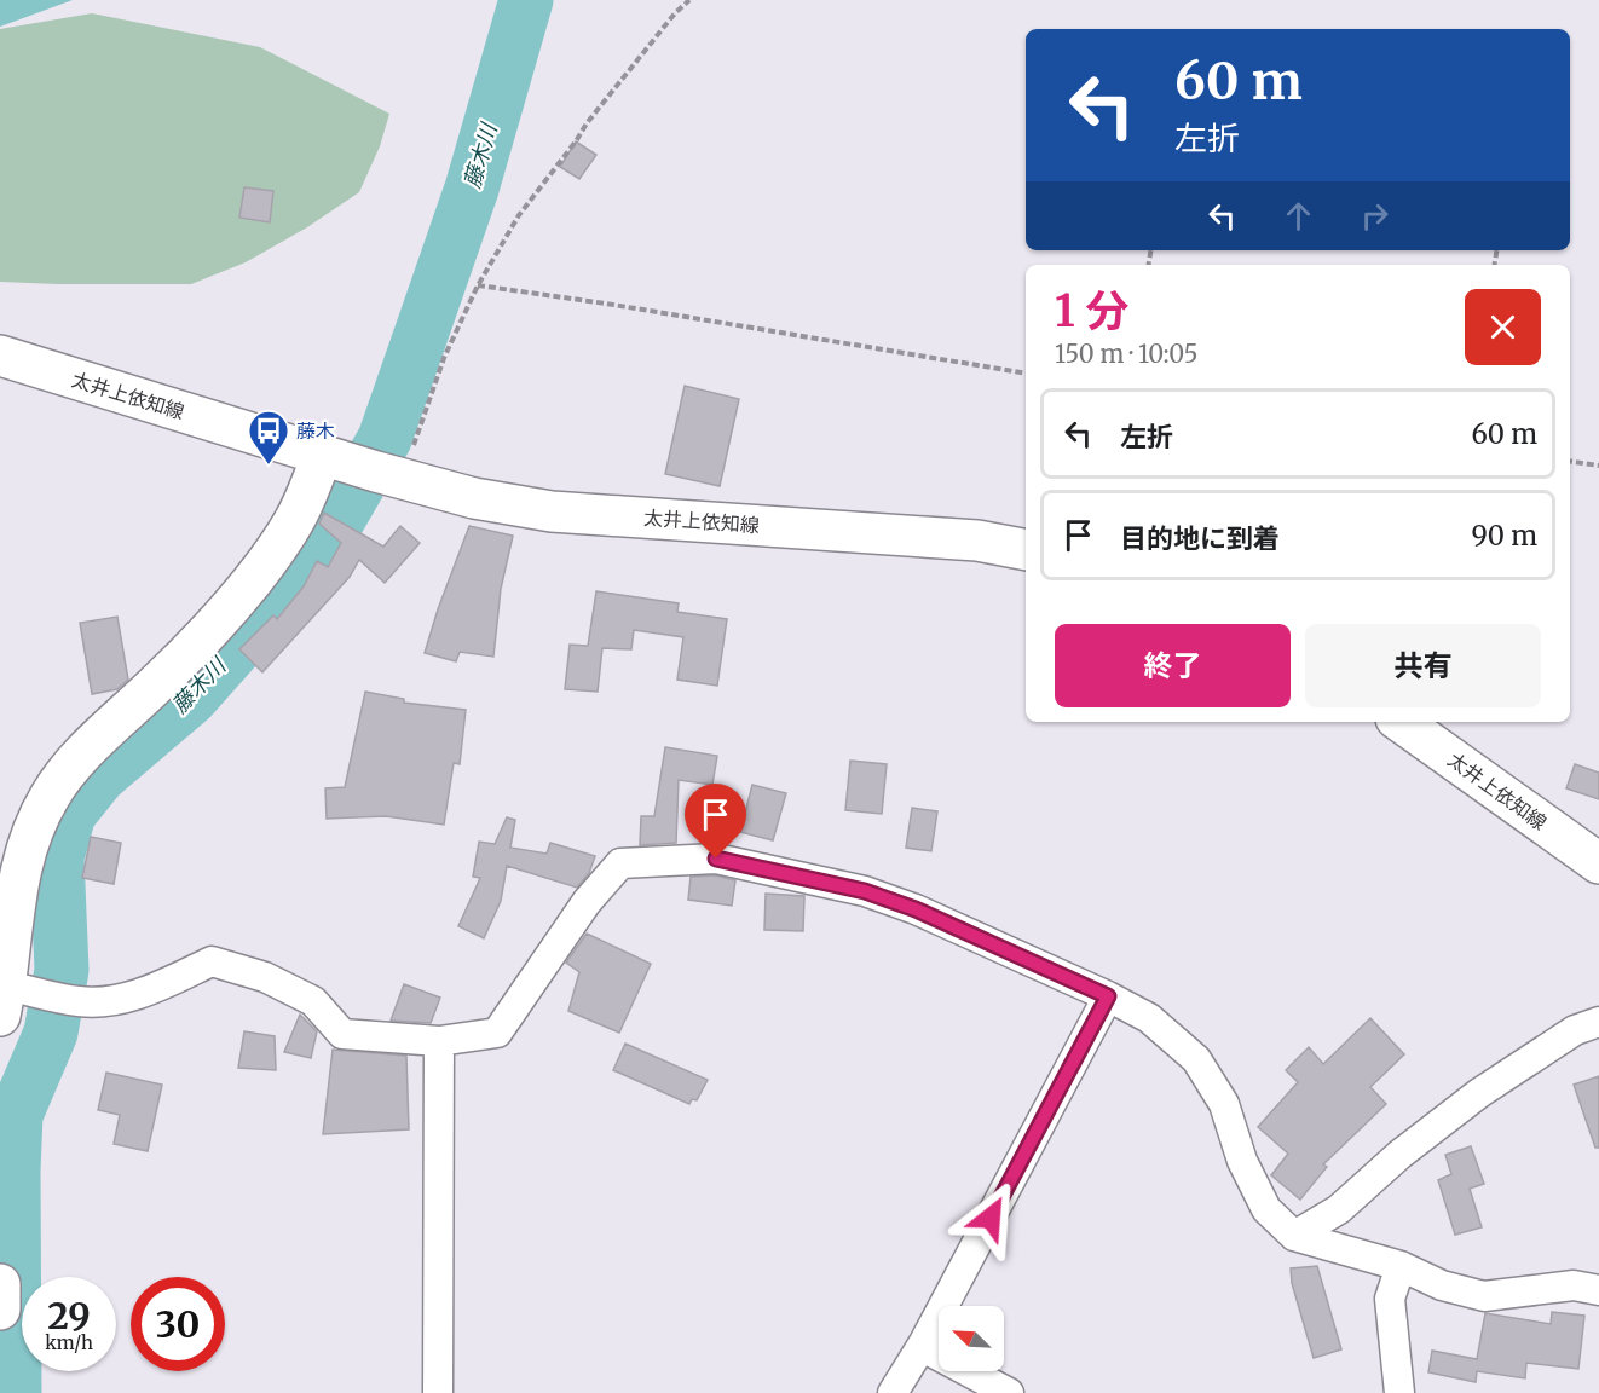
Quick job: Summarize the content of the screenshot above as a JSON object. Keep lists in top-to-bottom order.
{
  "streets": {
    "main road": ["太井上依知線"]
  },
  "water": ["藤木川"],
  "places": {
    "bus stop": ["藤木"]
  },
  "north": "top left",
  "page": {
    "turn": ["60 m", "左折"],
    "heading": ["1 分", "150 m · 10:05"],
    "list": [
      {
        "name": "左折",
        "value": "60 m"
      },
      {
        "name": "目的地に到着",
        "value": "90 m"
      }
    ],
    "buttons": ["終了", "共有"],
    "speed": "29 km/h",
    "limit": "30"
  }
}
